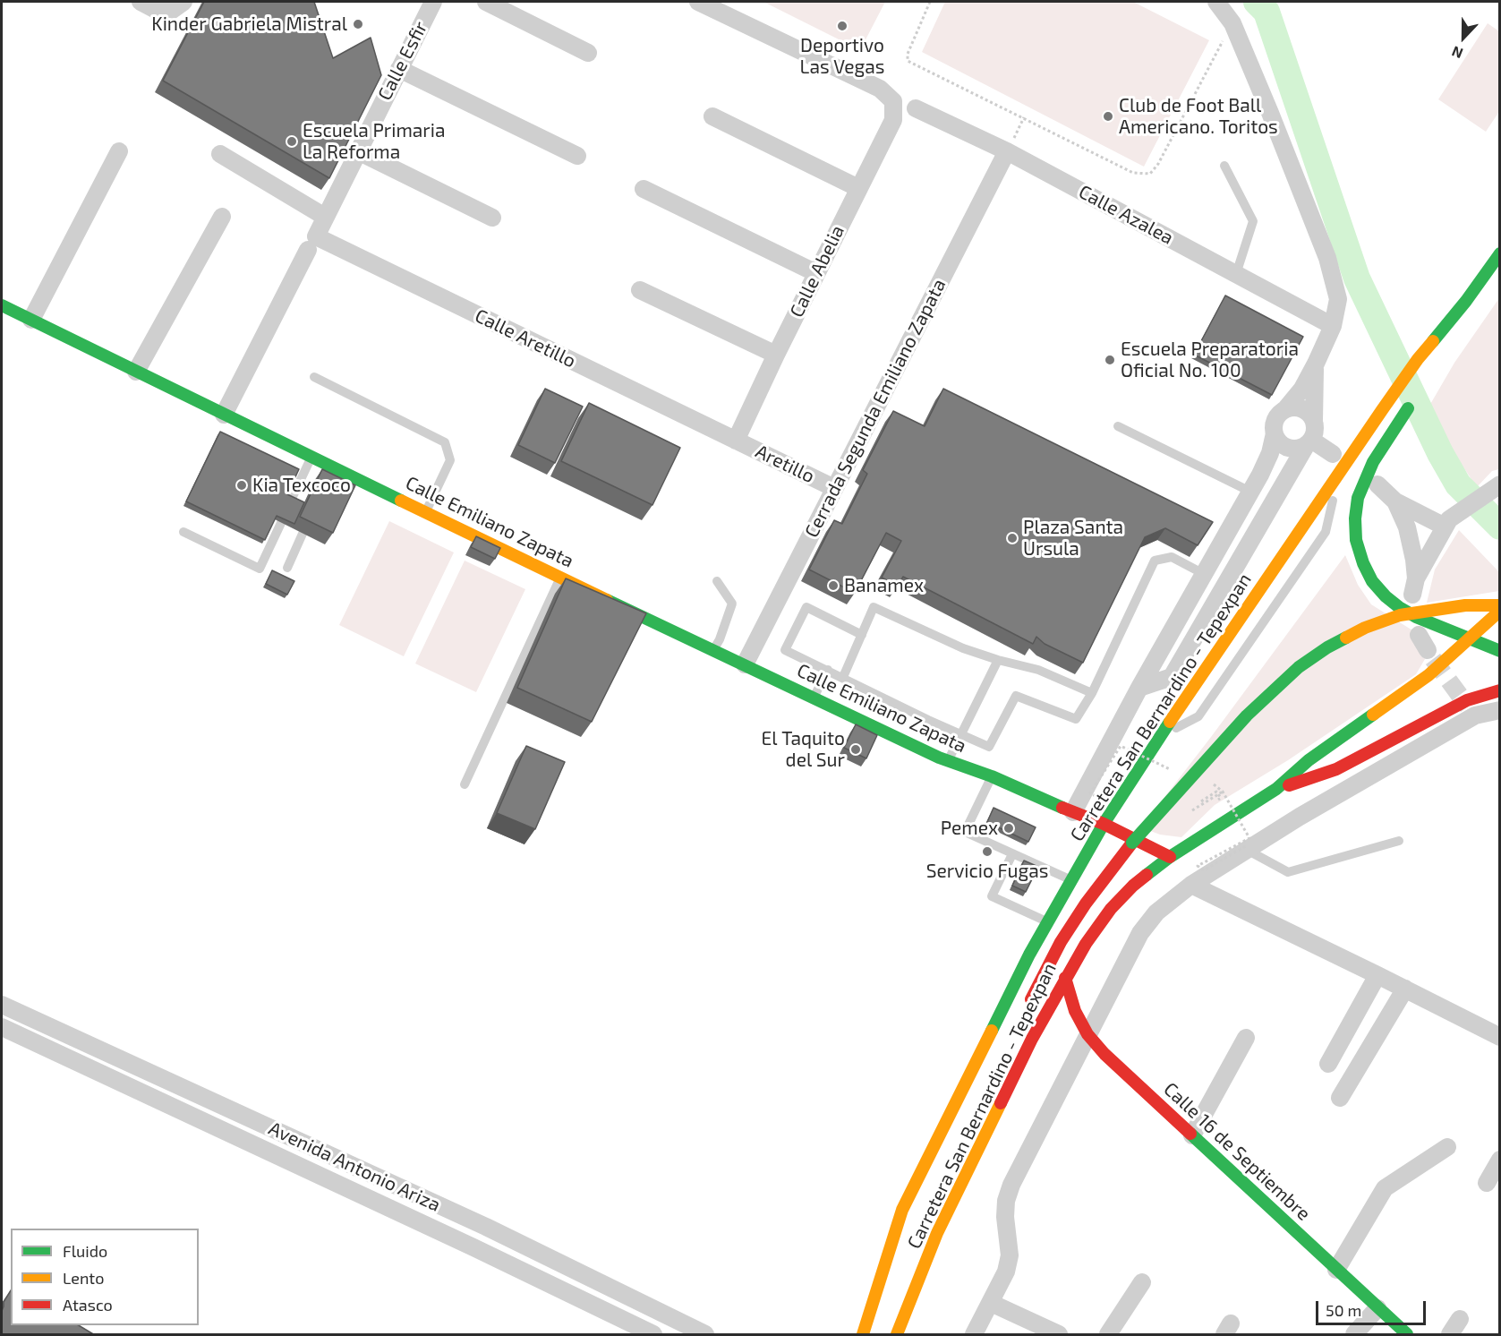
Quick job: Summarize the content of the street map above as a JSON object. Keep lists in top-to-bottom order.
{
  "streets": {
    "main road": ["Calle Emiliano Zapata", "Carretera San Bernardino - Tepexpan", "Calle 16 de Septiembre"],
    "street": [
      "Calle Esfir",
      "Calle Azalea",
      "Calle Abelia",
      "Calle Aretillo",
      "Cerrada Segunda Emiliano Zapata",
      "Aretillo",
      "Avenida Antonio Ariza"
    ]
  },
  "crossings": [
    ["Calle Esfir", "Calle Aretillo"],
    ["Calle Esfir", "Calle Emiliano Zapata"],
    ["Calle Azalea", "Cerrada Segunda Emiliano Zapata"],
    ["Calle Abelia", "Calle Aretillo"],
    ["Calle Abelia", "Aretillo"],
    ["Calle Aretillo", "Aretillo"],
    ["Cerrada Segunda Emiliano Zapata", "Aretillo"],
    ["Cerrada Segunda Emiliano Zapata", "Calle Emiliano Zapata"],
    ["Calle Emiliano Zapata", "Carretera San Bernardino - Tepexpan"],
    ["Carretera San Bernardino - Tepexpan", "Calle 16 de Septiembre"]
  ],
  "places": [
    "Kinder Gabriela Mistral",
    "Deportivo Las Vegas",
    "Club de Foot Ball Americano. Toritos",
    "Escuela Primaria La Reforma",
    "Escuela Preparatoria Oficial No. 100",
    "Kia Texcoco",
    "Plaza Santa Ursula",
    "Banamex",
    "El Taquito del Sur",
    "Pemex",
    "Servicio Fugas"
  ],
  "legend": ["Fluido", "Lento", "Atasco"],
  "scale_bar": "50 m",
  "north": "bottom"
}
